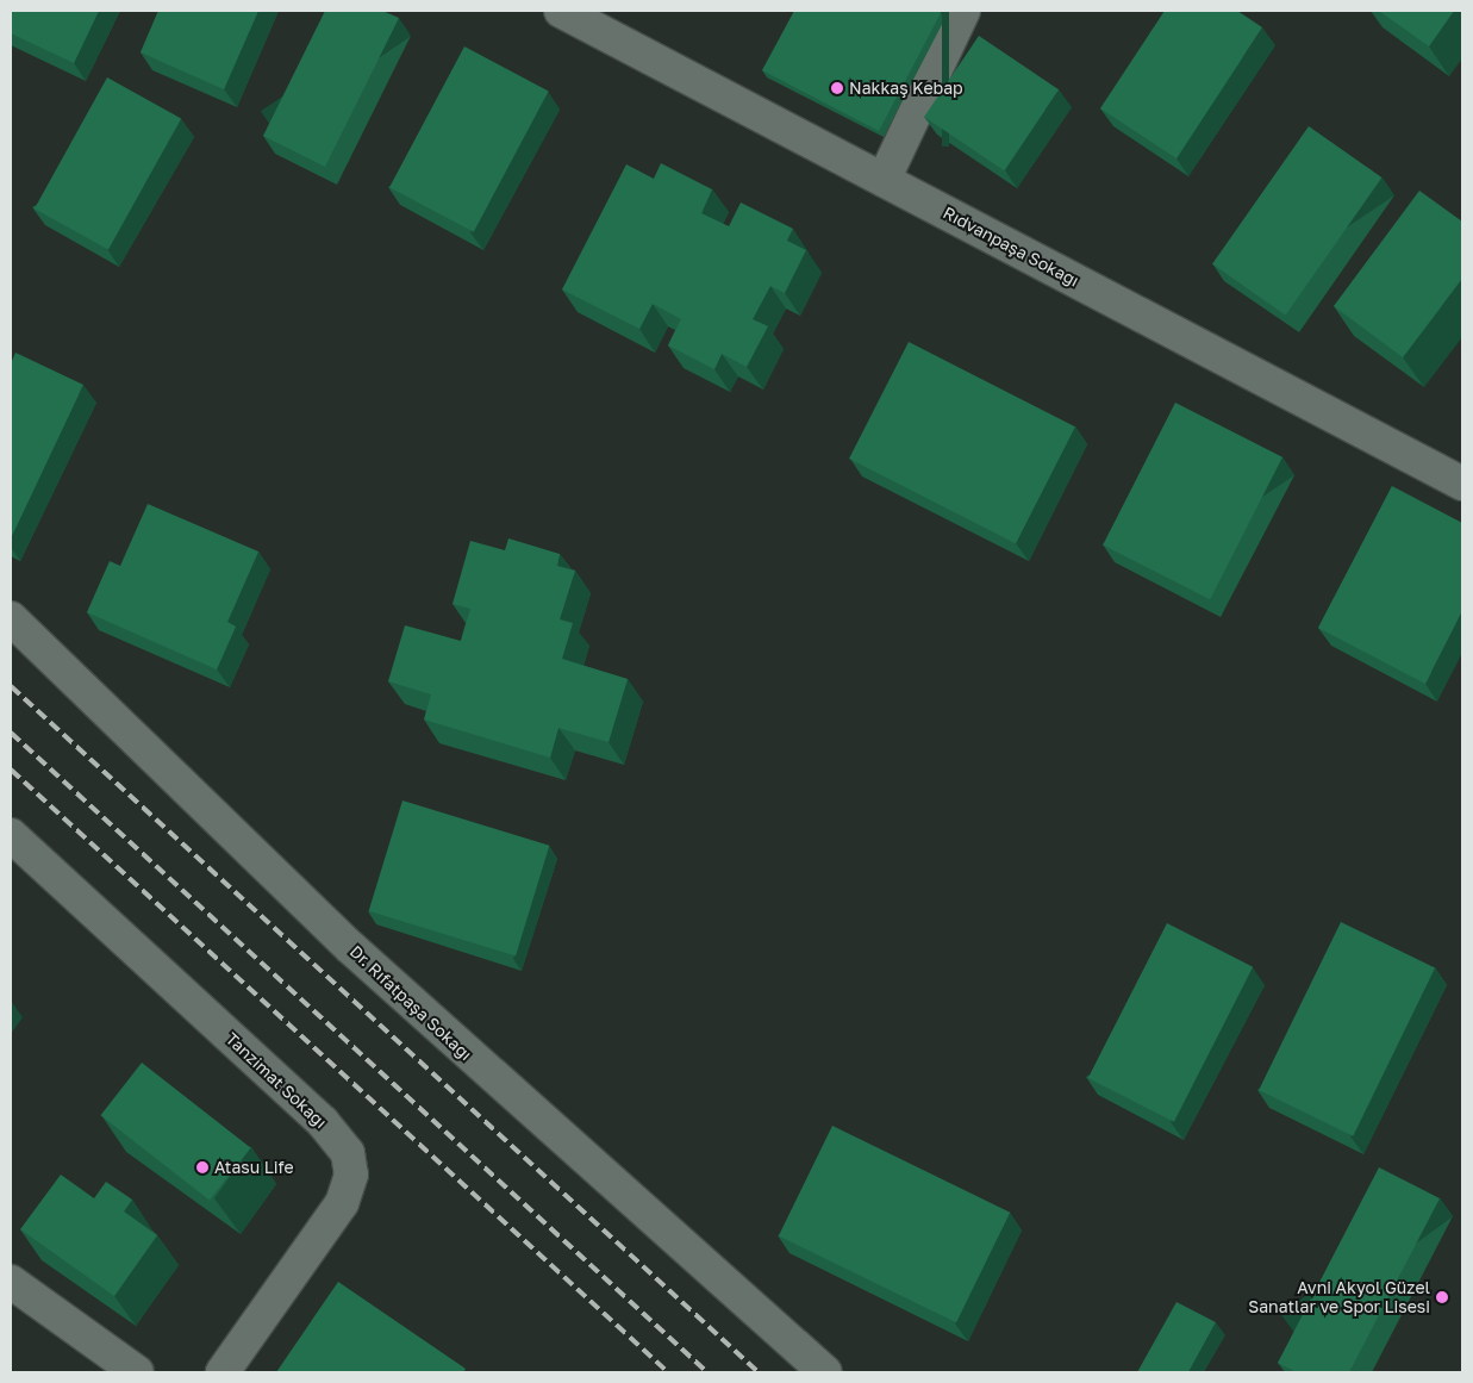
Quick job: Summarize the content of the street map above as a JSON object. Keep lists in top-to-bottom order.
{
  "streets": {
    "street": ["Rıdvanpaşa Sokağı", "Dr. Rıfatpaşa Sokağı", "Tanzimat Sokağı"]
  },
  "places": ["Nakkaş Kebap", "Atasu Life", "Avni Akyol Güzel Sanatlar ve Spor Lisesi"]
}
